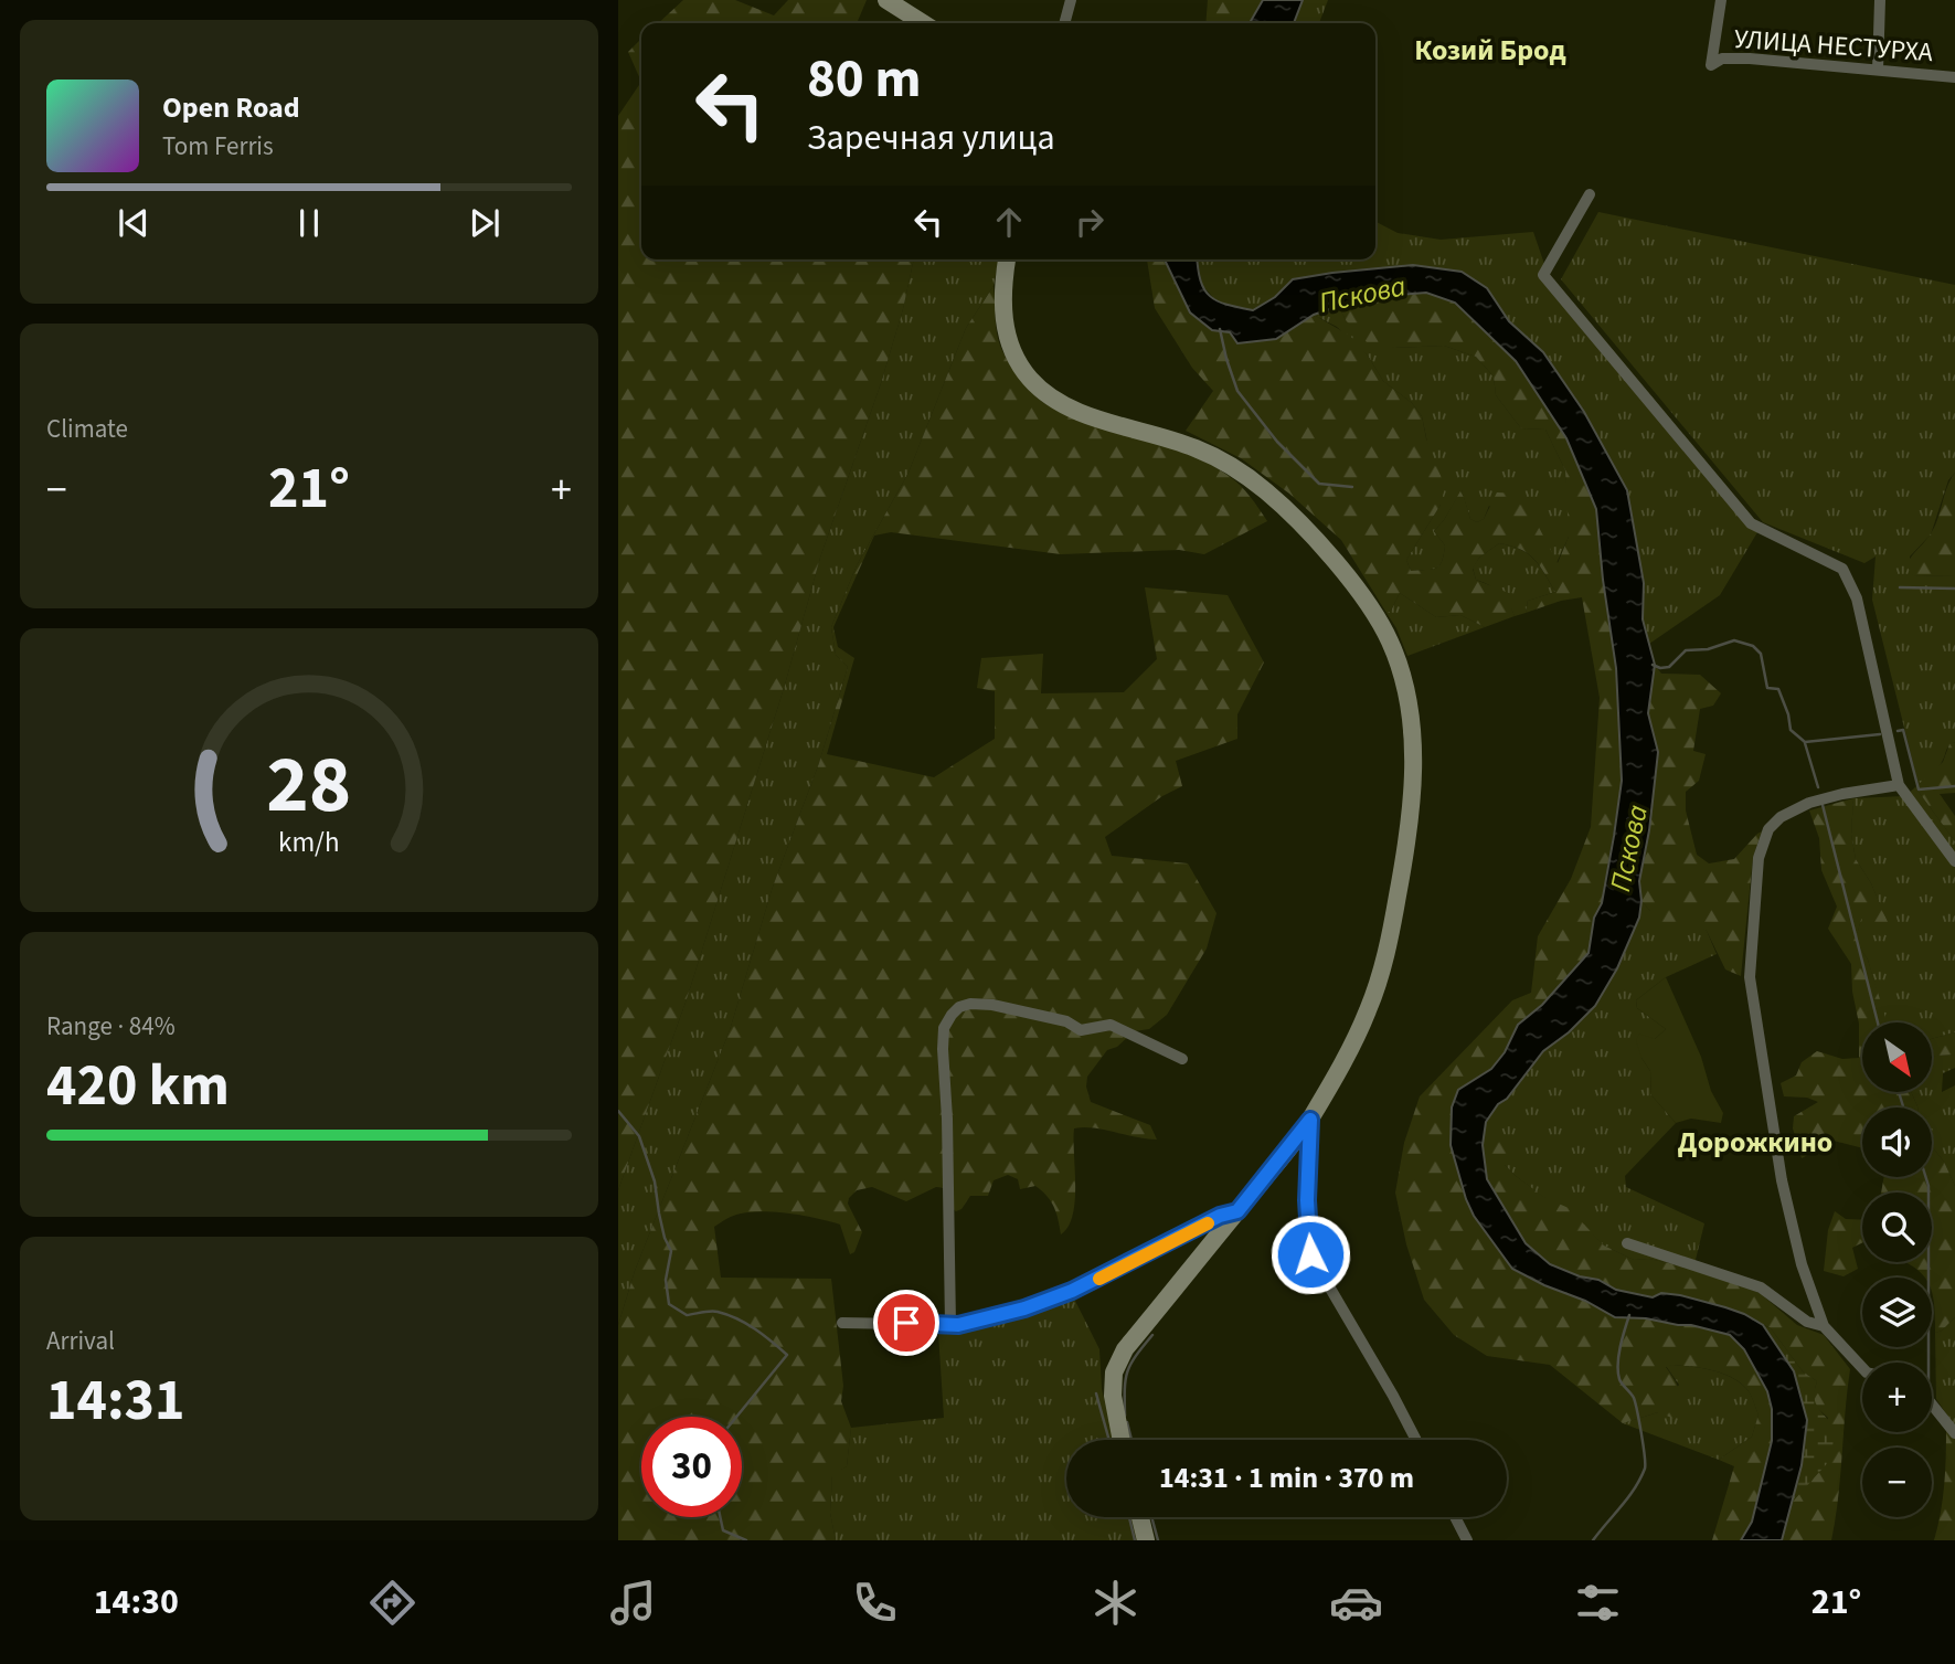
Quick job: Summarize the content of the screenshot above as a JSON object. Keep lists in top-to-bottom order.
{
  "streets": {
    "street": ["УЛИЦА НЕСТУРХА"]
  },
  "districts": ["Козий Брод", "Дорожкино"],
  "water": ["Пскова"],
  "north": "bottom right",
  "page": {
    "turn": ["80 m", "Заречная улица"],
    "song": ["Open Road", "Tom Ferris"],
    "tile": [
      "Climate",
      ["Range · 84%", "420 km"],
      ["Arrival", "14:31"]
    ],
    "heat": ["−", "21°", "+"],
    "map_buttons": ["+", "−"],
    "limit": "30",
    "trip": "14:31 · 1 min · 370 m",
    "tabs": ["14:30", "21°"],
    "gauge": ["28", "km/h"]
  }
}
